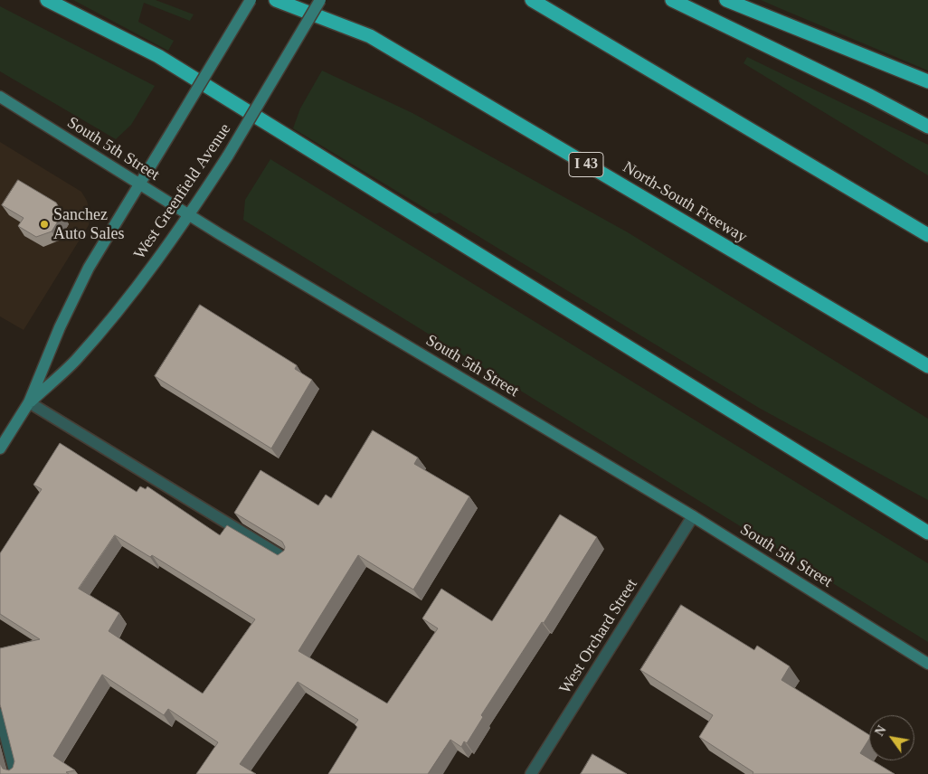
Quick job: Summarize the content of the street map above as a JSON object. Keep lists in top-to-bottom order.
{
  "streets": {
    "highway": ["I 43", "North-South Freeway"],
    "street": ["South 5th Street", "West Greenfield Avenue", "West Orchard Street"]
  },
  "crossings": [
    ["South 5th Street", "West Greenfield Avenue"],
    ["South 5th Street", "West Orchard Street"]
  ],
  "places": ["Sanchez Auto Sales"],
  "north": "top left"
}
